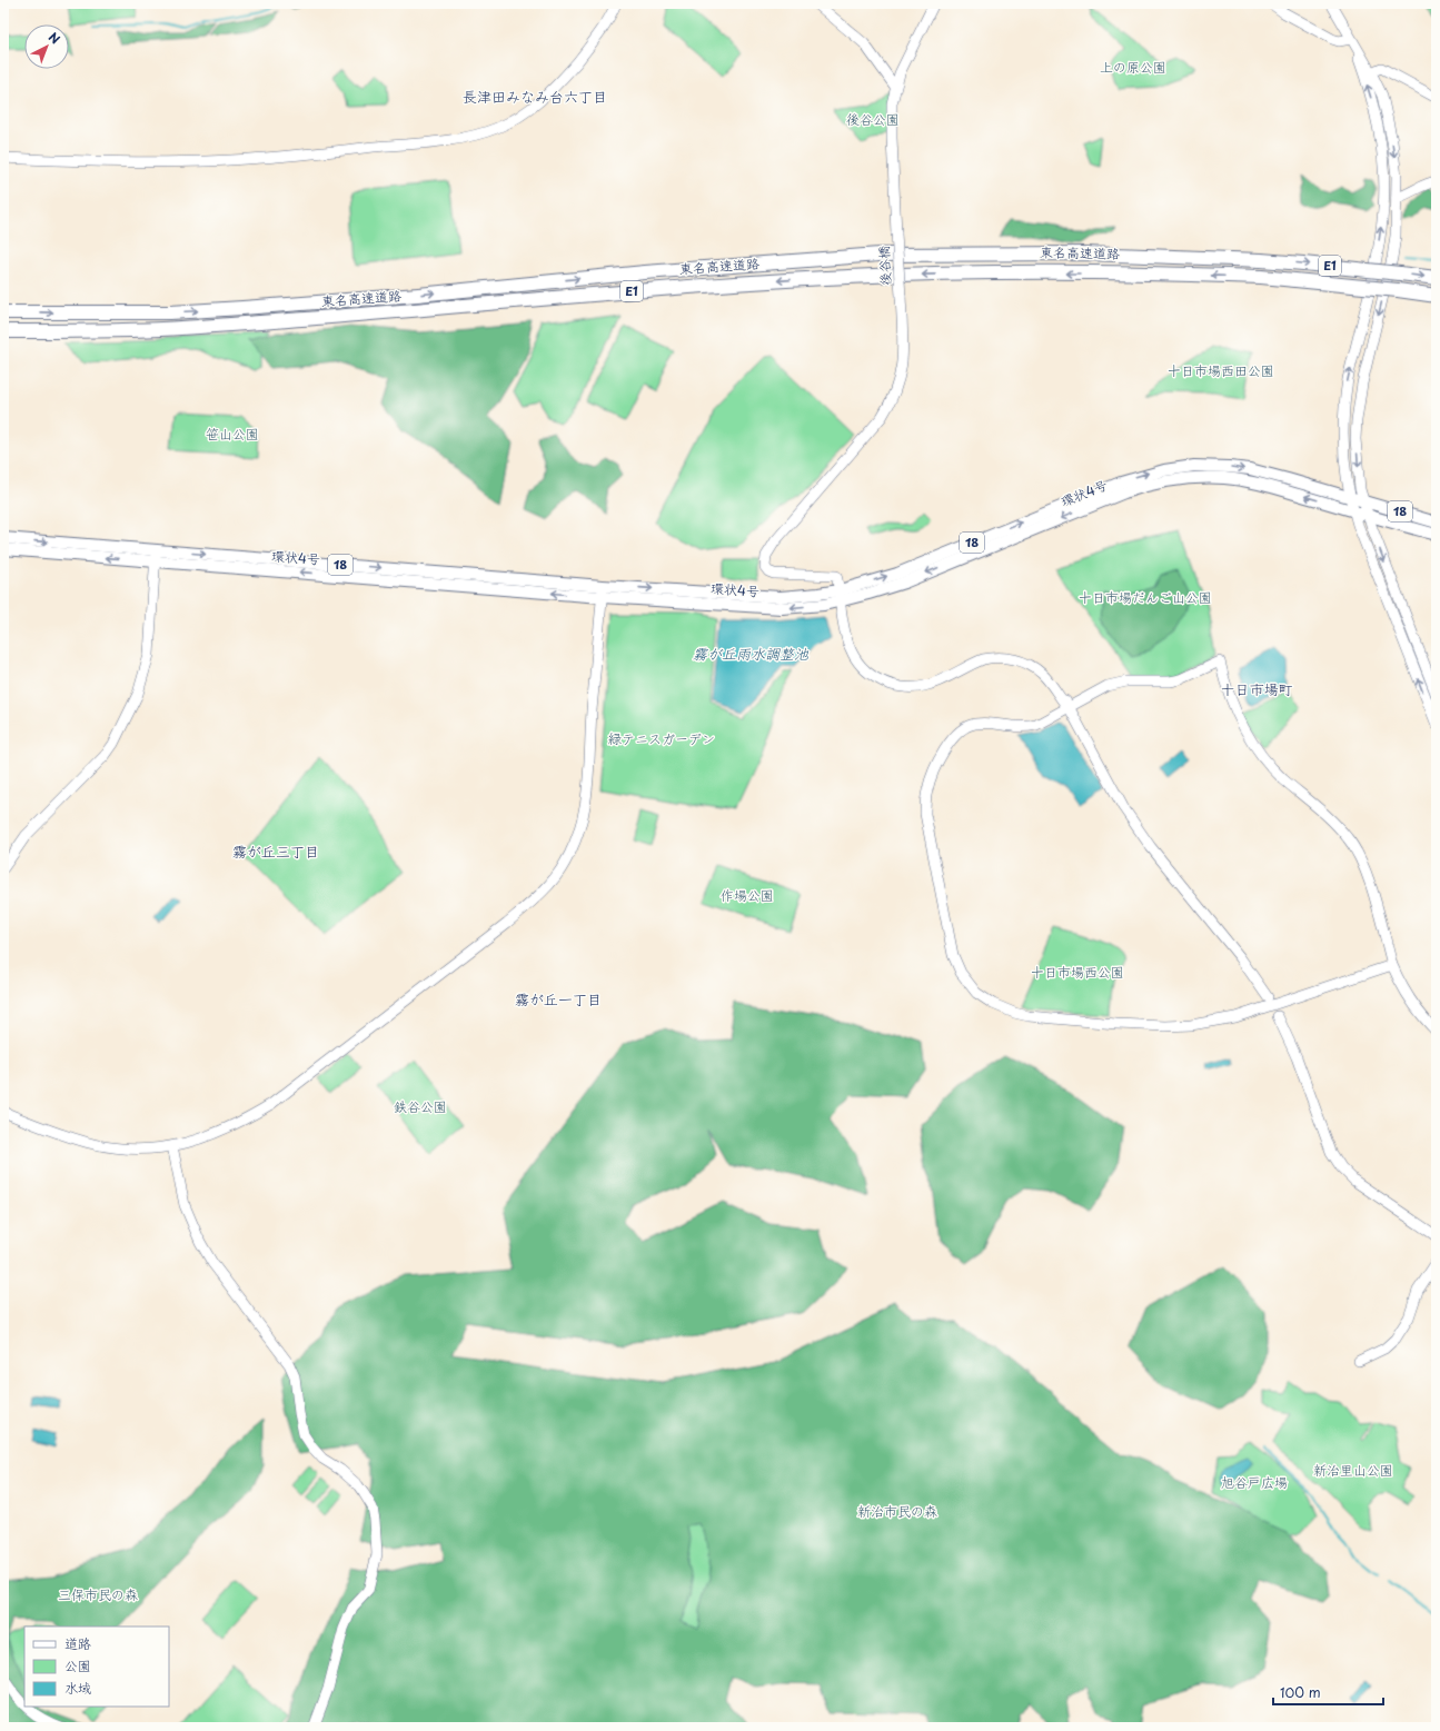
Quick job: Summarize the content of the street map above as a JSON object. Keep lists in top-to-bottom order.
{
  "streets": {
    "highway": ["東名高速道路", "E1"],
    "main road": ["環状4号", "18"],
    "street": ["後谷橋"]
  },
  "crossings": [
    ["後谷橋", "環状4号"]
  ],
  "districts": [
    "長津田みなみ台六丁目",
    "十日市場町",
    "霧が丘三丁目",
    "霧が丘一丁目"
  ],
  "water": ["霧が丘雨水調整池"],
  "parks": [
    "上の原公園",
    "後谷公園",
    "十日市場西田公園",
    "笹山公園",
    "十日市場だんご山公園",
    "緑テニスガーデン",
    "作場公園",
    "十日市場西公園",
    "鉄谷公園",
    "新治里山公園",
    "旭谷戸広場",
    "新治市民の森",
    "三保市民の森"
  ],
  "legend": ["道路", "公園", "水域"],
  "scale_bar": "100 m",
  "north": "top right"
}
